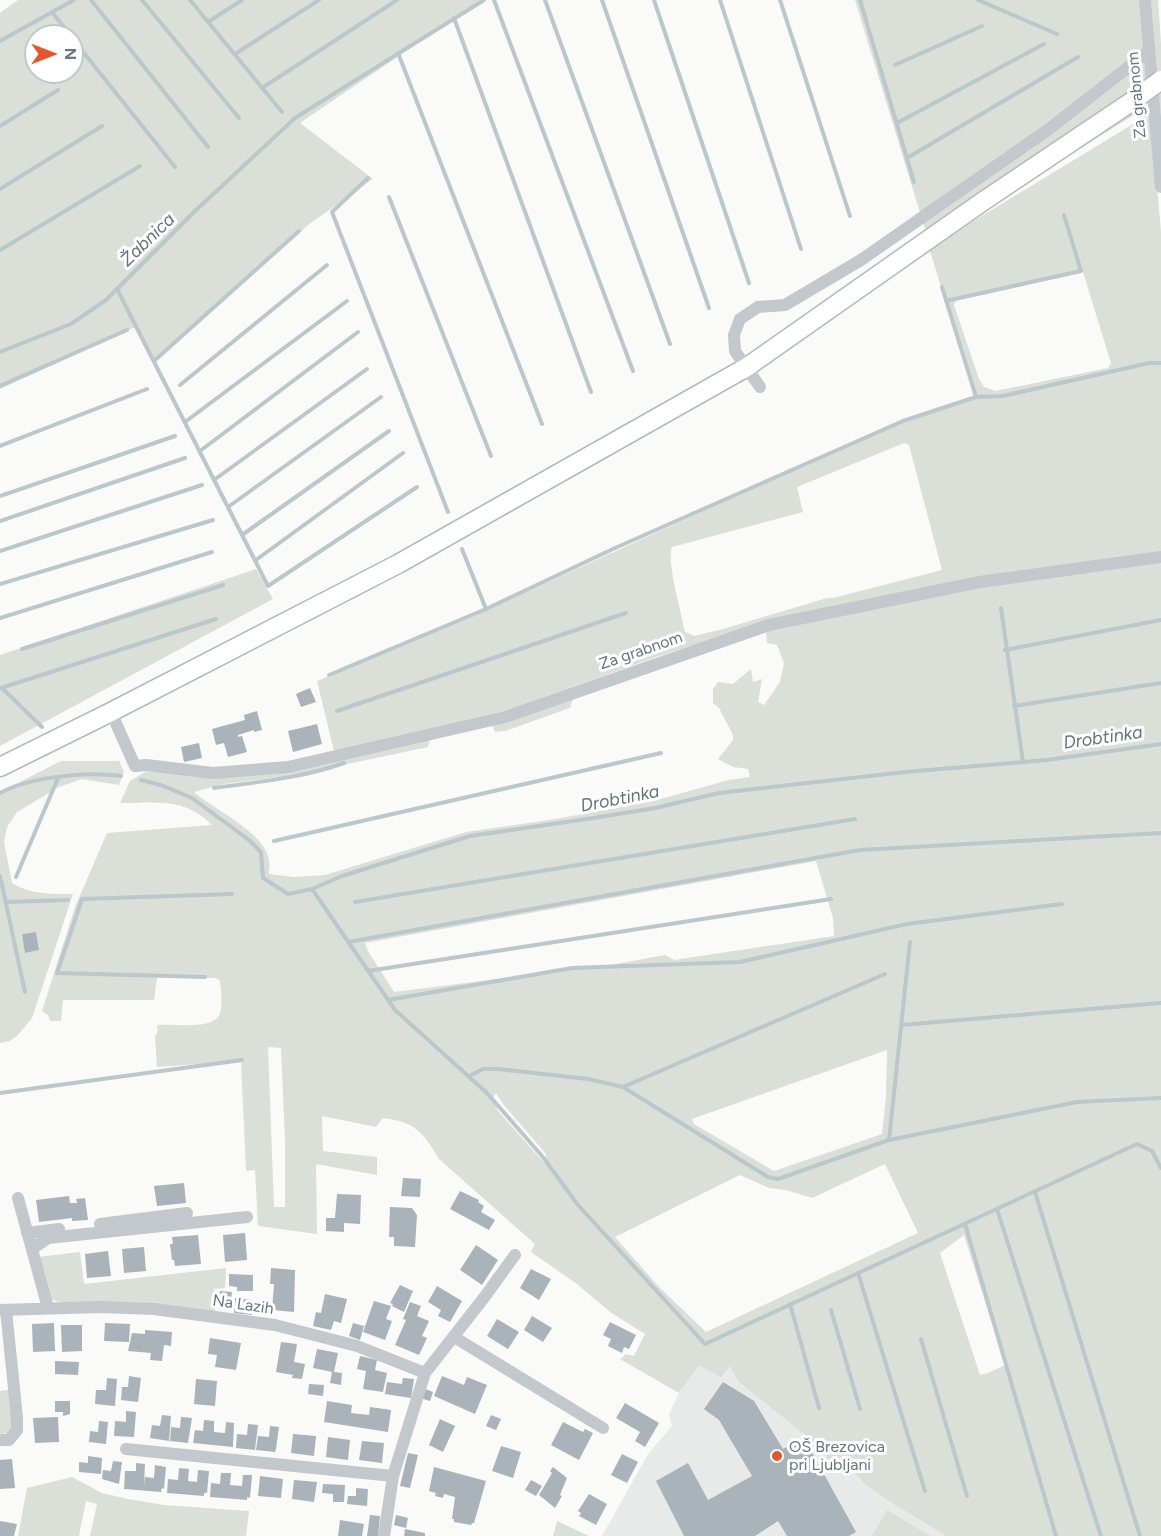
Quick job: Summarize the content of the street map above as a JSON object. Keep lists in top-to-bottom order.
{
  "streets": {
    "street": ["Za grabnom", "Na Lazih"]
  },
  "water": ["Žabnica", "Drobtinka"],
  "places": ["OŠ Brezovica pri Ljubljani"],
  "north": "right"
}
